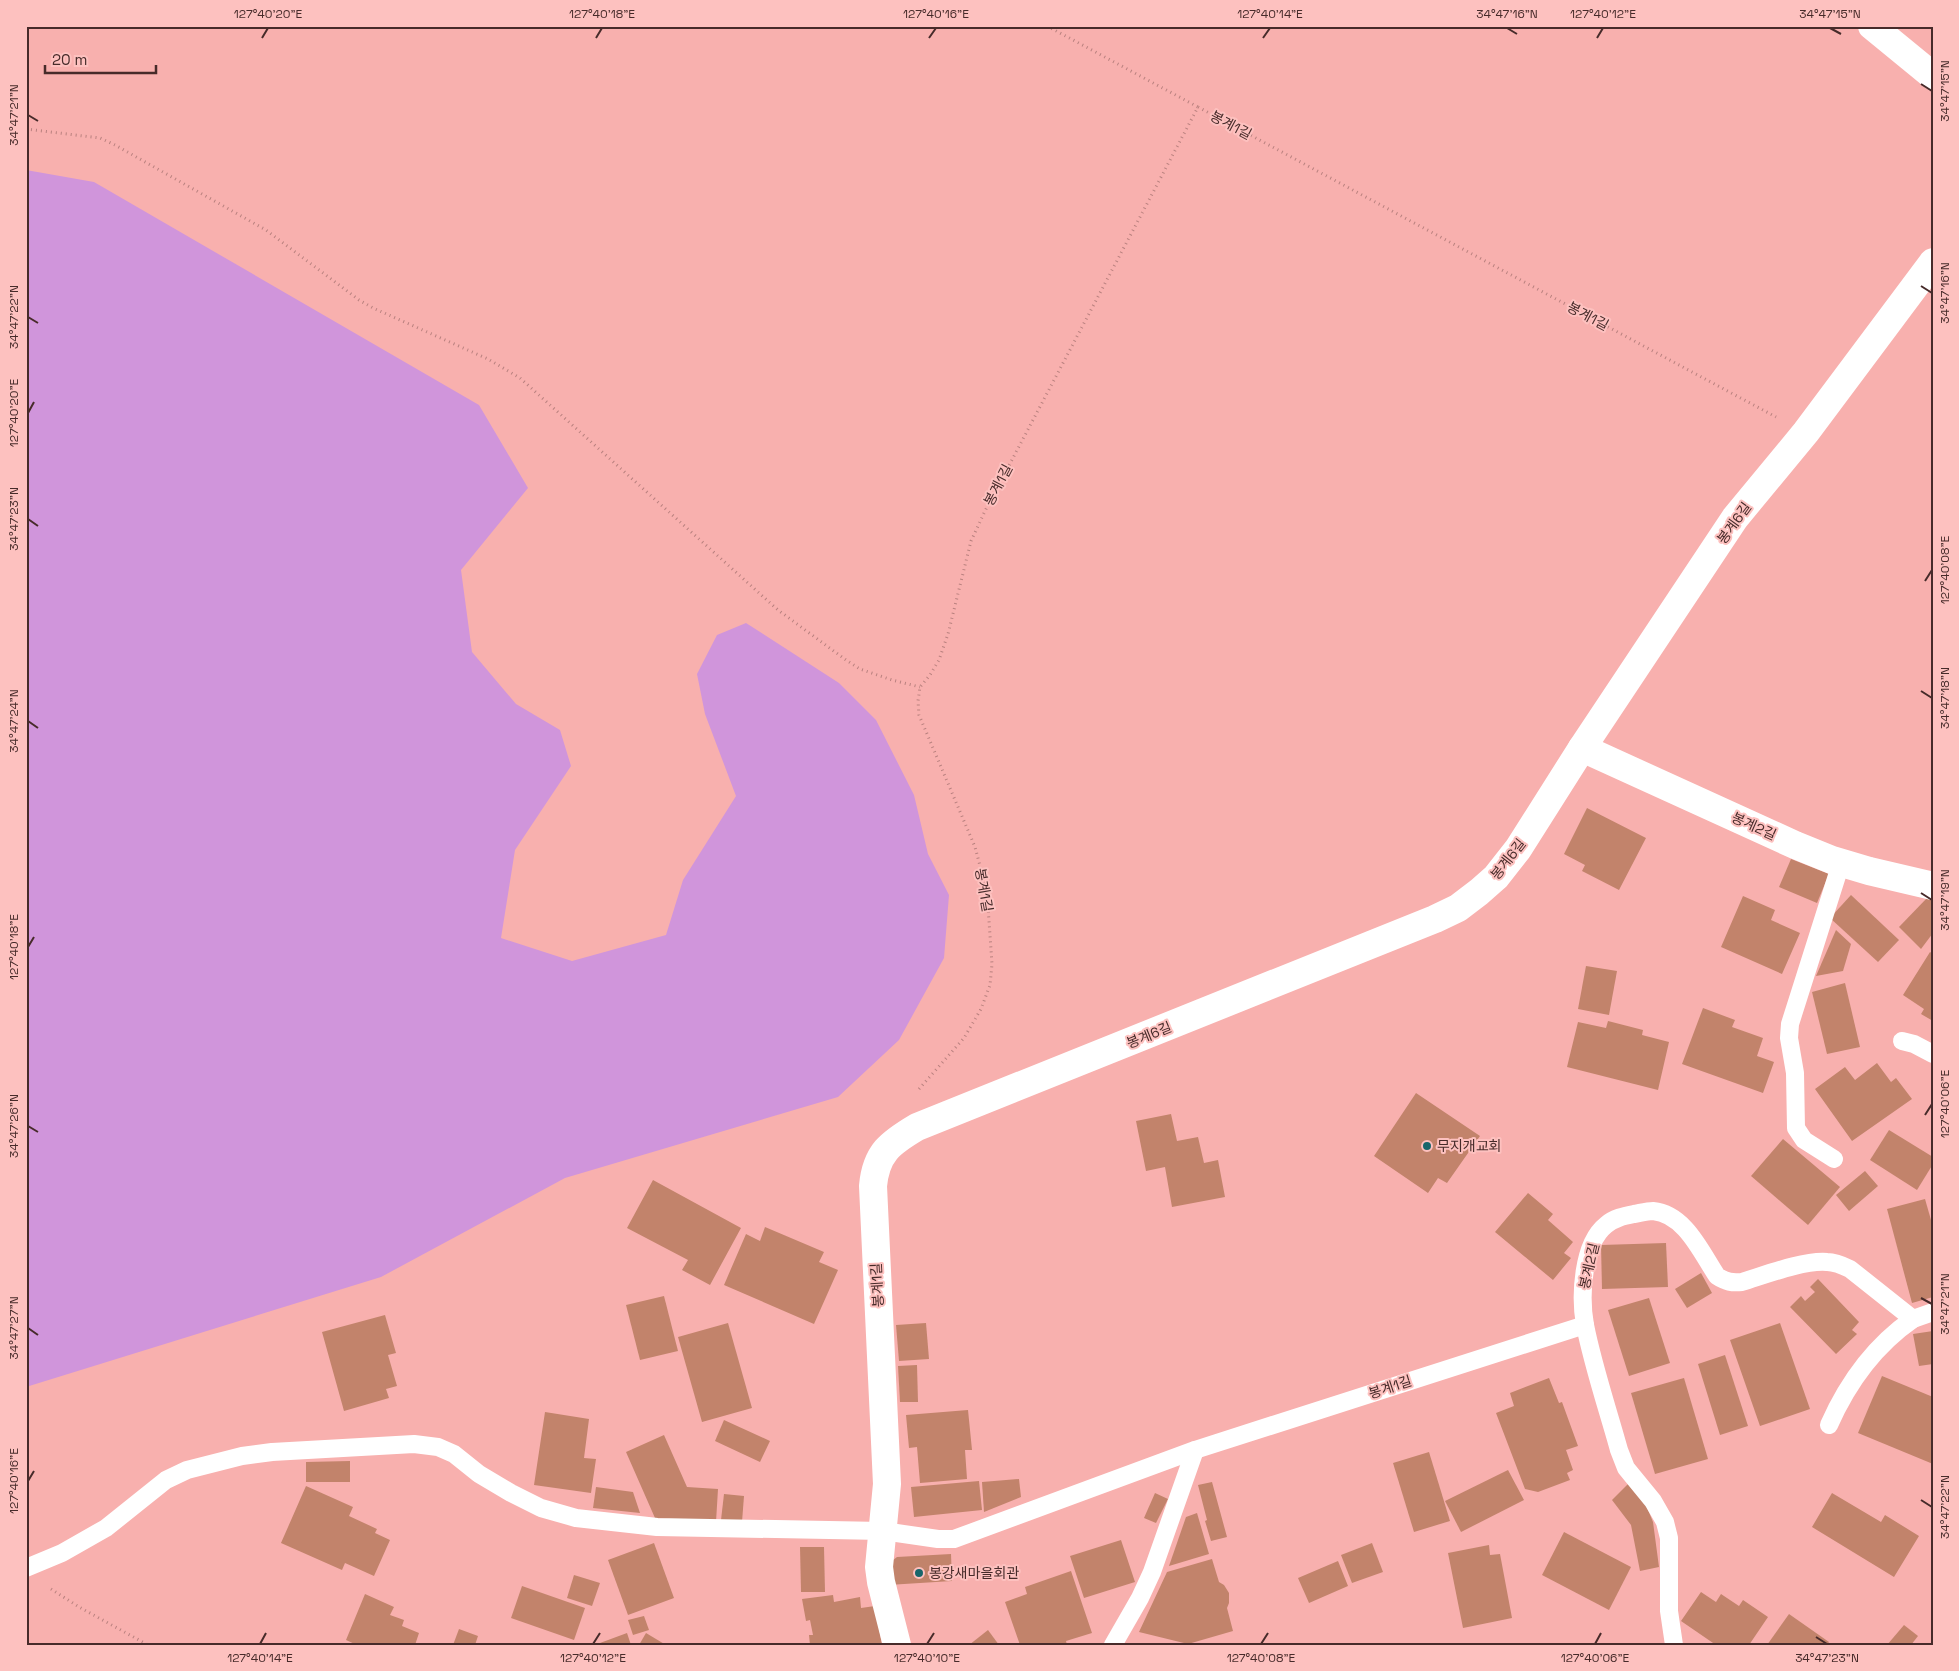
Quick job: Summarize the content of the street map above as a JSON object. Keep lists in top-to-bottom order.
{
  "streets": {
    "street": ["봉계1길", "봉계6길", "봉계2길"]
  },
  "crossings": [
    ["봉계1길", "봉계6길"],
    ["봉계1길", "봉계2길"],
    ["봉계6길", "봉계2길"]
  ],
  "places": ["무지개교회", "봉강새마을회관"],
  "scale_bar": "20 m",
  "coordinates": [
    "127°40'20\"E",
    "127°40'18\"E",
    "127°40'16\"E",
    "127°40'14\"E",
    "34°47'16\"N",
    "127°40'12\"E",
    "34°47'15\"N",
    "34°47'21\"N",
    "34°47'22\"N",
    "34°47'23\"N",
    "127°40'08\"E",
    "34°47'18\"N",
    "34°47'24\"N",
    "34°47'19\"N",
    "127°40'06\"E",
    "34°47'26\"N",
    "34°47'27\"N",
    "127°40'10\"E"
  ]
}
